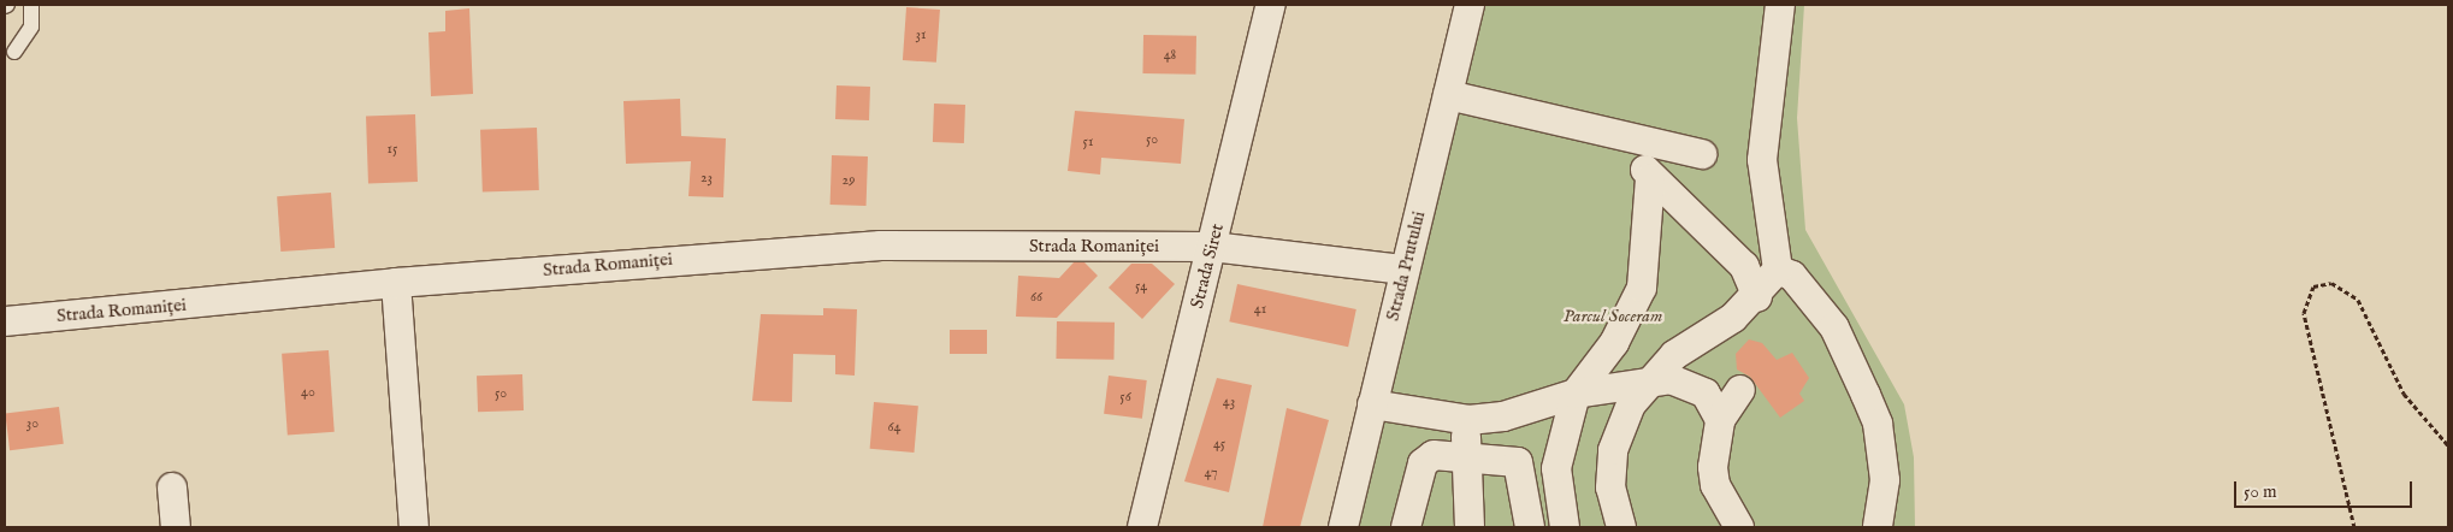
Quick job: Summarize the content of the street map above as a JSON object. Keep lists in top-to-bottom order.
{
  "streets": {
    "street": ["Strada Romaniței", "Strada Siret", "Strada Prutului"]
  },
  "crossings": [
    ["Strada Romaniței", "Strada Siret"],
    ["Strada Romaniței", "Strada Prutului"]
  ],
  "parks": ["Parcul Soceram"],
  "house_numbers": [
    "31",
    "48",
    "50",
    "51",
    "15",
    "23",
    "29",
    "54",
    "66",
    "41",
    "40",
    "50",
    "56",
    "43",
    "30",
    "64",
    "45",
    "47"
  ],
  "scale_bar": "50 m"
}
